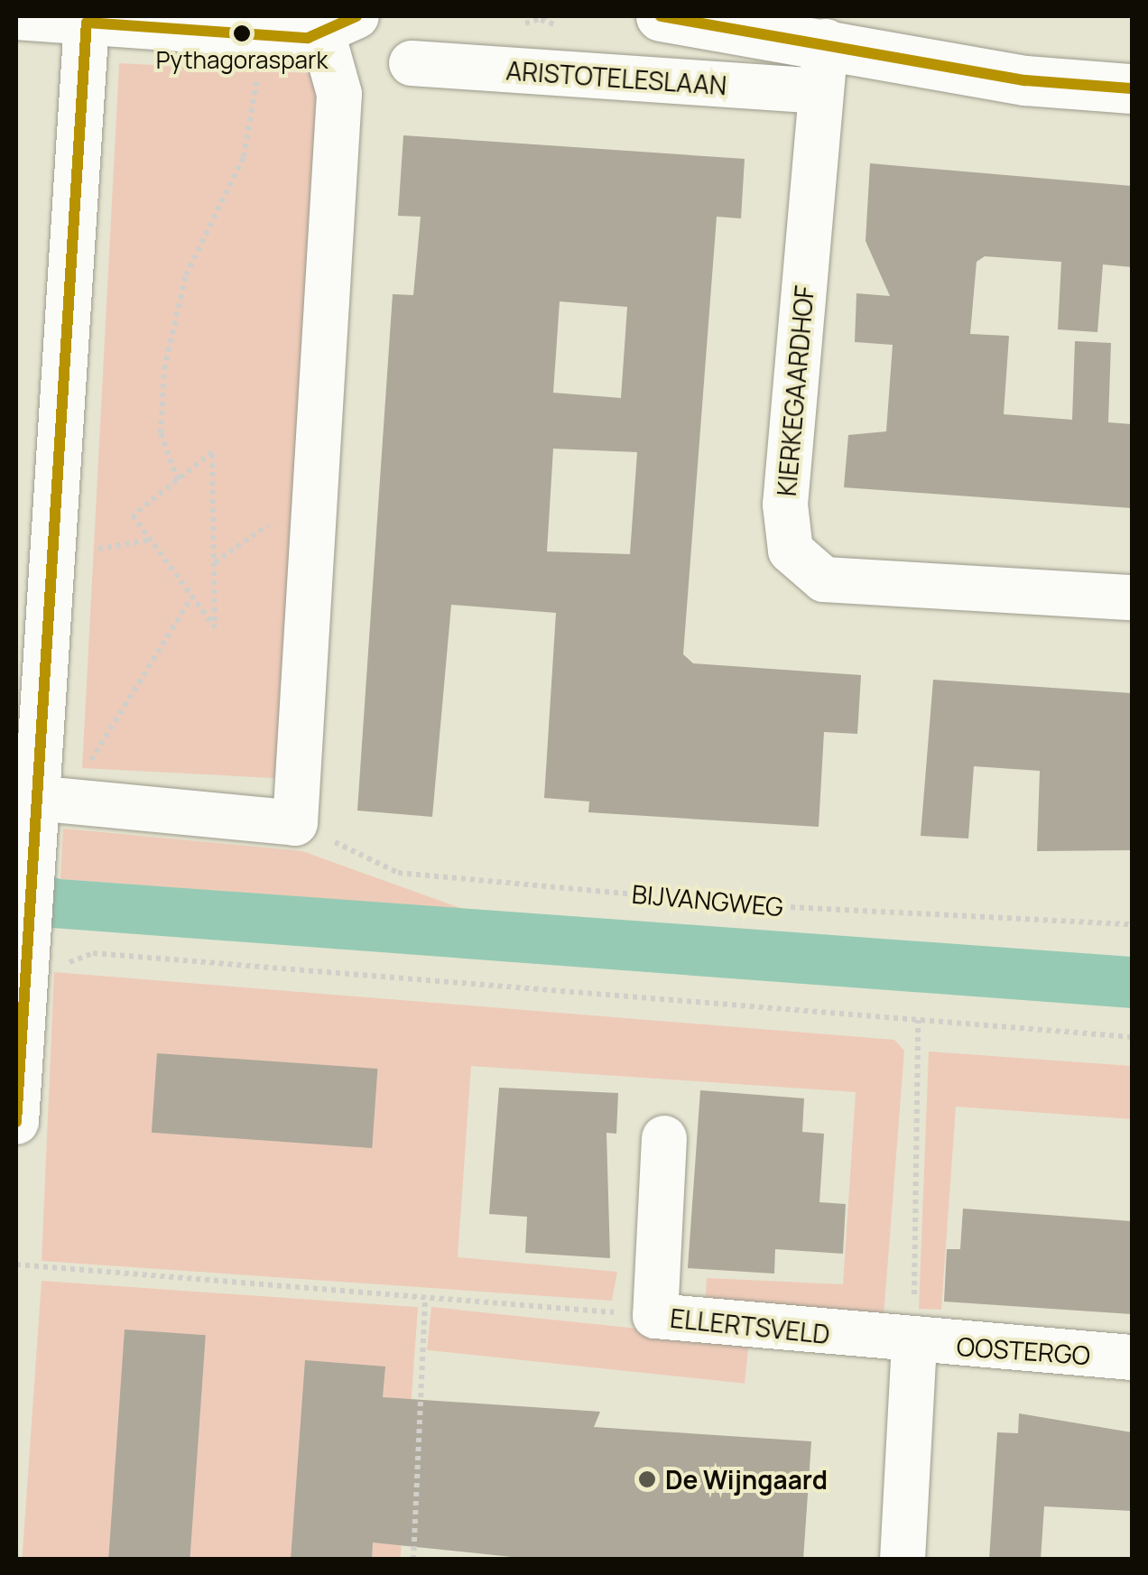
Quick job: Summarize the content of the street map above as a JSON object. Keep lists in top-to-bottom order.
{
  "streets": {
    "street": [
      "ARISTOTELESLAAN",
      "KIERKEGAARDHOF",
      "ELLERTSVELD",
      "OOSTERGO"
    ],
    "path": ["BIJVANGWEG"]
  },
  "crossings": [
    ["ARISTOTELESLAAN", "KIERKEGAARDHOF"],
    ["ELLERTSVELD", "OOSTERGO"]
  ],
  "places": ["Pythagoraspark", "De Wijngaard"]
}
